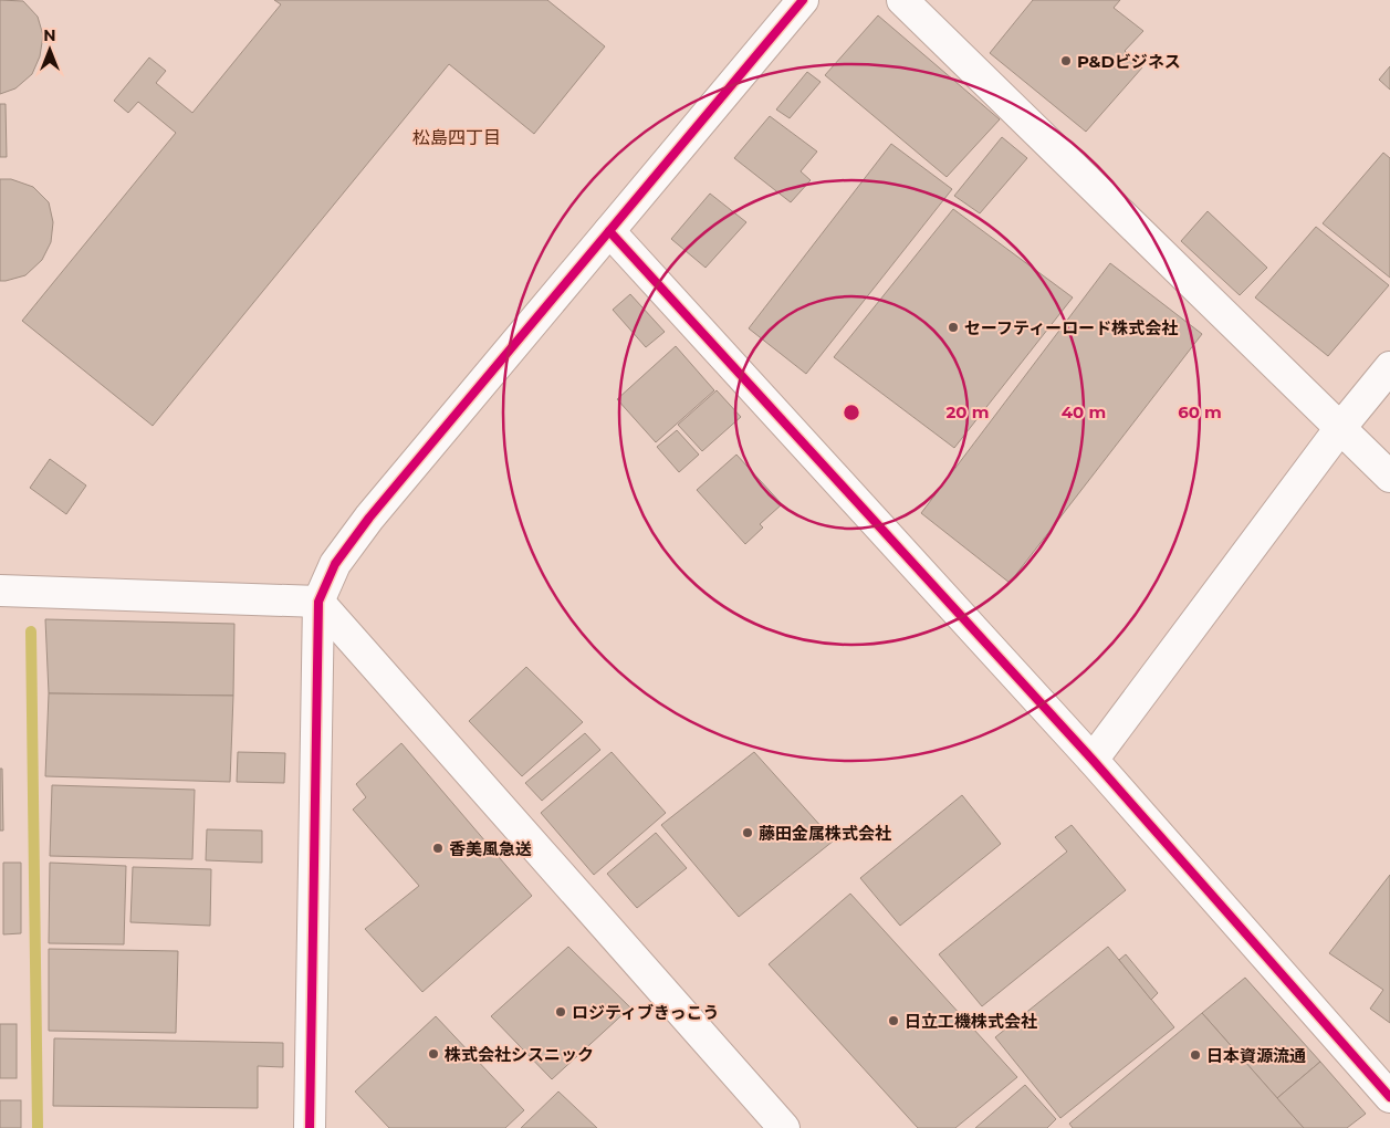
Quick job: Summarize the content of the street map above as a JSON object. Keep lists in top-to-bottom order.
{
  "districts": ["松島四丁目"],
  "places": [
    "P&Dビジネス",
    "セーフティーロード株式会社",
    "藤田金属株式会社",
    "香美風急送",
    "ロジティブきっこう",
    "日立工機株式会社",
    "株式会社シスニック",
    "日本資源流通"
  ],
  "north": "top",
  "rings": ["20 m", "40 m", "60 m"]
}
